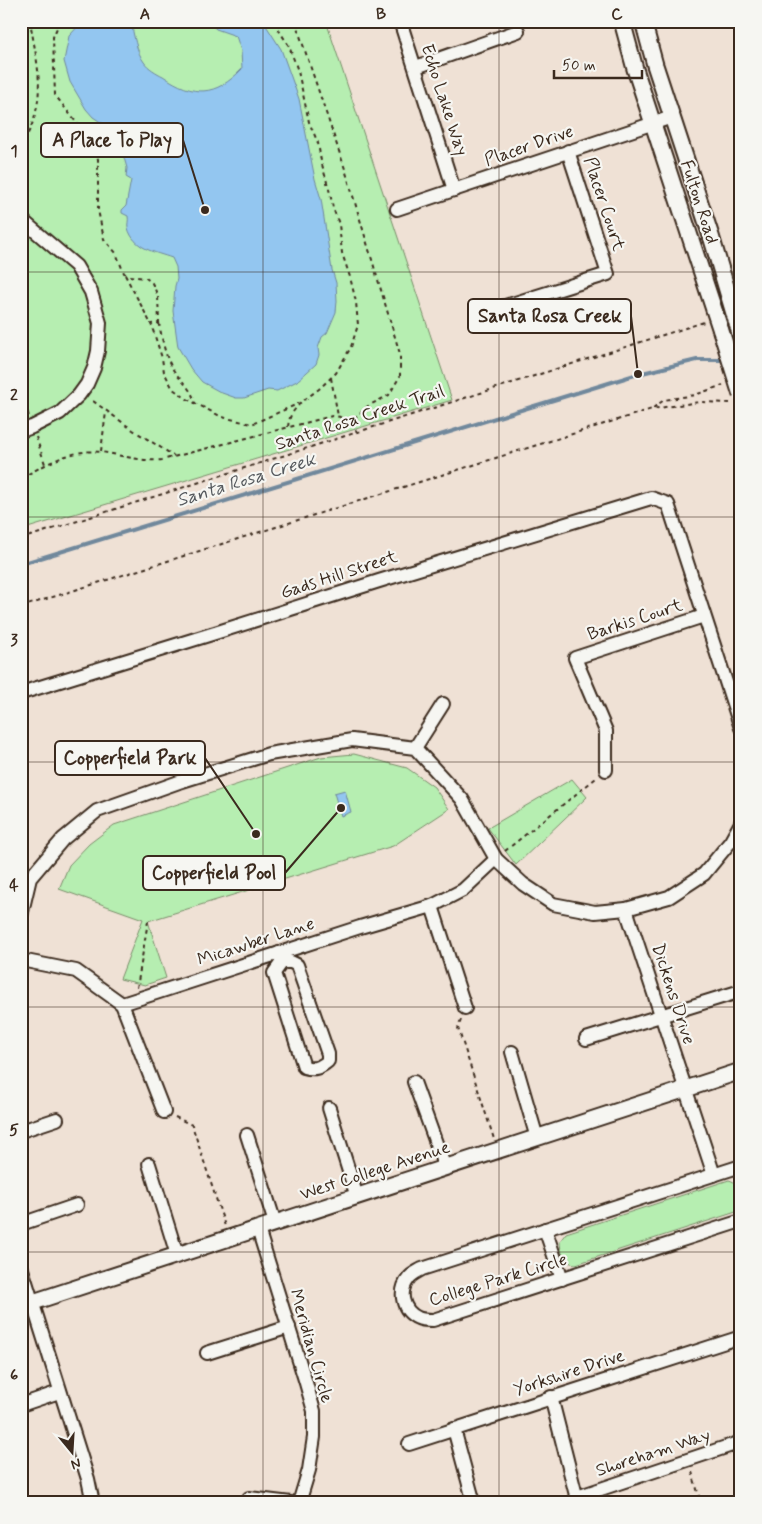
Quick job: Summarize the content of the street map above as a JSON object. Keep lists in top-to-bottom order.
{
  "streets": {
    "main road": ["Fulton Road", "West College Avenue"],
    "street": [
      "Echo Lake Way",
      "Placer Drive",
      "Placer Court",
      "Gads Hill Street",
      "Barkis Court",
      "Micawber Lane",
      "Dickens Drive",
      "College Park Circle",
      "Meridian Circle",
      "Yorkshire Drive",
      "Shoreham Way"
    ],
    "path": ["Santa Rosa Creek Trail"]
  },
  "crossings": [
    ["Echo Lake Way", "Placer Drive"],
    ["Placer Drive", "Fulton Road"],
    ["Placer Drive", "Placer Court"],
    ["Gads Hill Street", "Barkis Court"],
    ["Dickens Drive", "West College Avenue"],
    ["West College Avenue", "Meridian Circle"]
  ],
  "water": ["Santa Rosa Creek"],
  "places": [
    "A Place To Play",
    "Santa Rosa Creek",
    "Copperfield Pool",
    "Copperfield Park"
  ],
  "scale_bar": "50 m",
  "north": "bottom",
  "grid": {
    "columns": ["A", "B", "C"],
    "rows": [
      "1",
      "2",
      "3",
      "4",
      "5",
      "6"
    ]
  }
}
